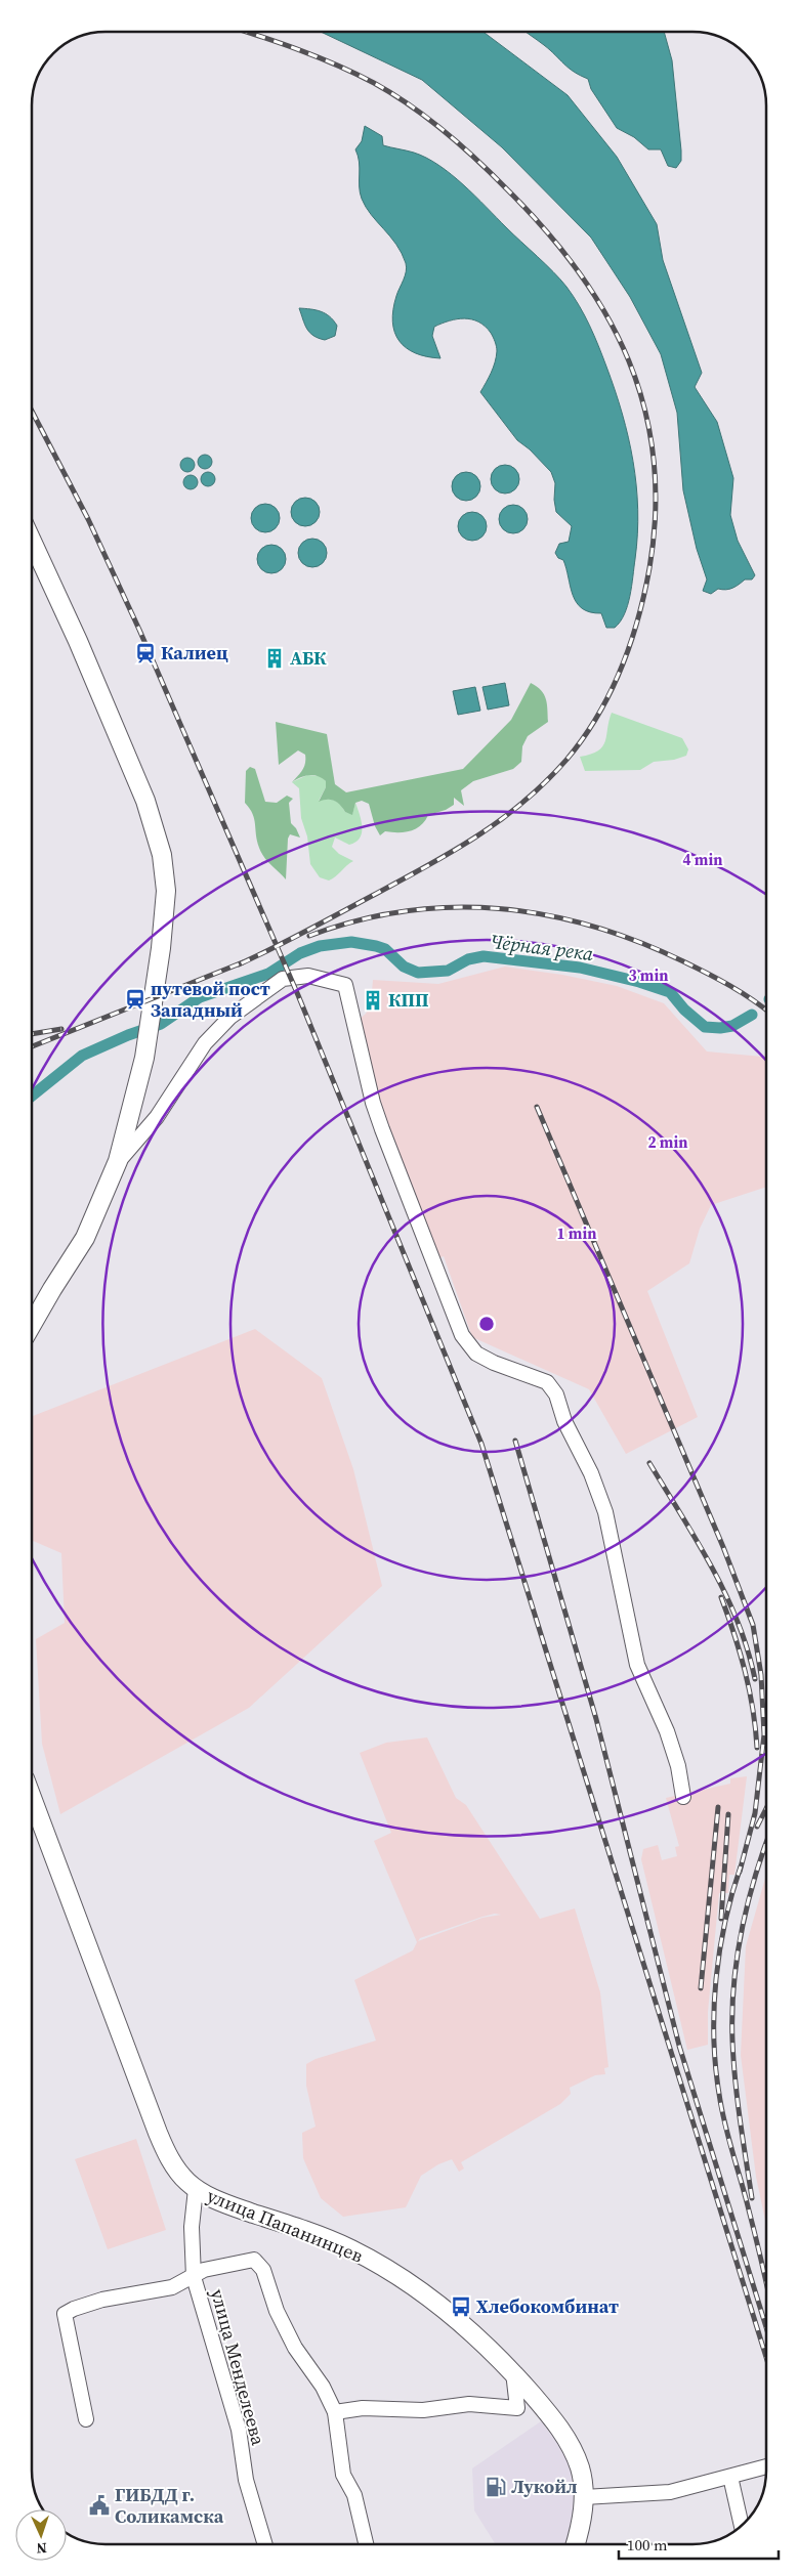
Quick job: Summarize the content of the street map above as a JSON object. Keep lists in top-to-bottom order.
{
  "streets": {
    "main road": ["улица Папанинцев"],
    "street": ["улица Менделеева"]
  },
  "crossings": [
    ["улица Папанинцев", "улица Менделеева"]
  ],
  "water": ["Чёрная река"],
  "places": {
    "station": ["Калиец", "путевой пост Западный"],
    "building": ["АБК", "КПП"],
    "bus stop": ["Хлебокомбинат"],
    "fuel station": ["Лукойл"],
    "public building": ["ГИБДД г. Соликамска"]
  },
  "scale_bar": "100 m",
  "north": "bottom",
  "rings": [
    "4 min",
    "3 min",
    "2 min",
    "1 min"
  ]
}
